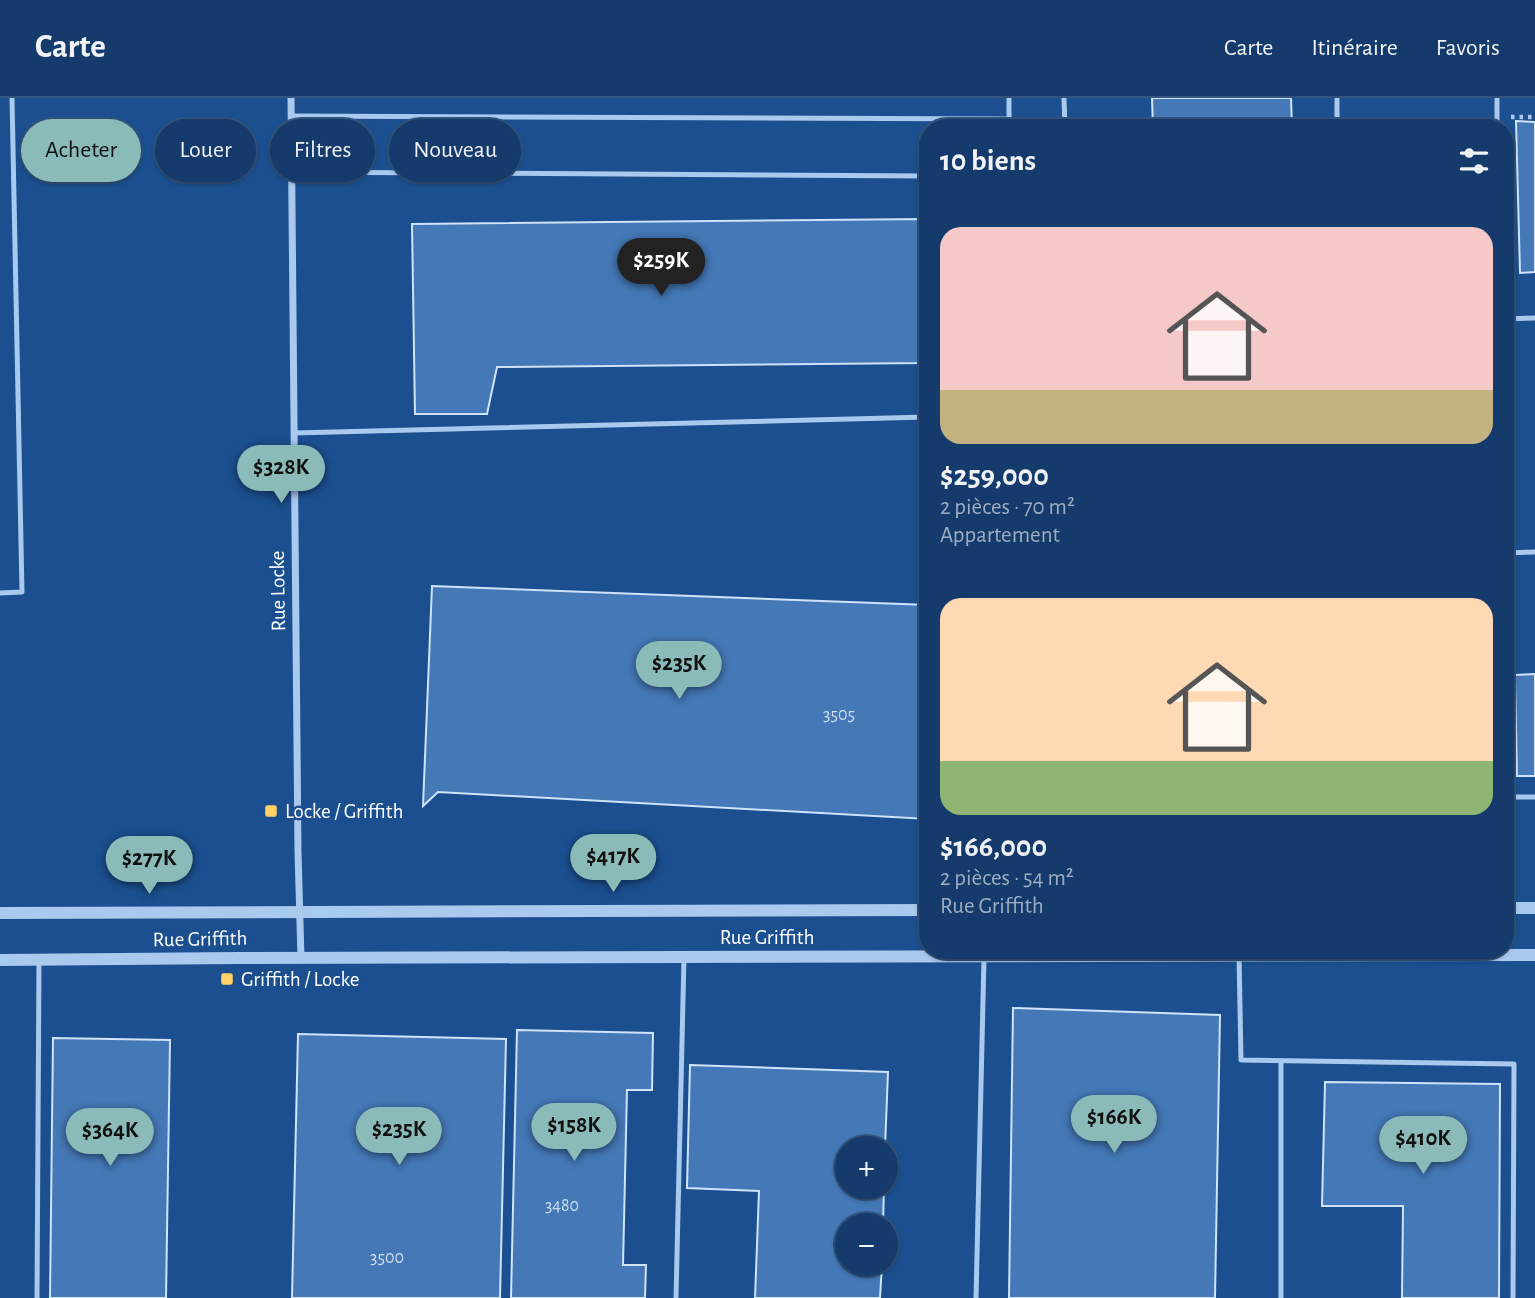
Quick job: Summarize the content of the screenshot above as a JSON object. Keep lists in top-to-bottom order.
{
  "streets": {
    "street": ["Rue Locke", "Rue Griffith"]
  },
  "crossings": [
    ["Rue Locke", "Rue Griffith"]
  ],
  "places": {
    "transit": ["Locke / Griffith", "Griffith / Locke"]
  },
  "house_numbers": ["3505", "3480", "3500"],
  "page": {
    "header": "Carte",
    "nav": ["Carte", "Itinéraire", "Favoris"],
    "chip": [
      "Acheter",
      "Louer",
      "Filtres",
      "Nouveau"
    ],
    "heading": "10 biens",
    "list": [
      {
        "name": "$259,000",
        "note": "2 pièces · 70 m² · Appartement"
      },
      {
        "name": "$166,000",
        "note": "2 pièces · 54 m² · Rue Griffith"
      }
    ],
    "price": [
      "$259K",
      "$328K",
      "$235K",
      "$417K",
      "$277K",
      "$166K",
      "$158K",
      "$235K",
      "$364K",
      "$410K"
    ],
    "map_buttons": ["+", "−"]
  }
}
